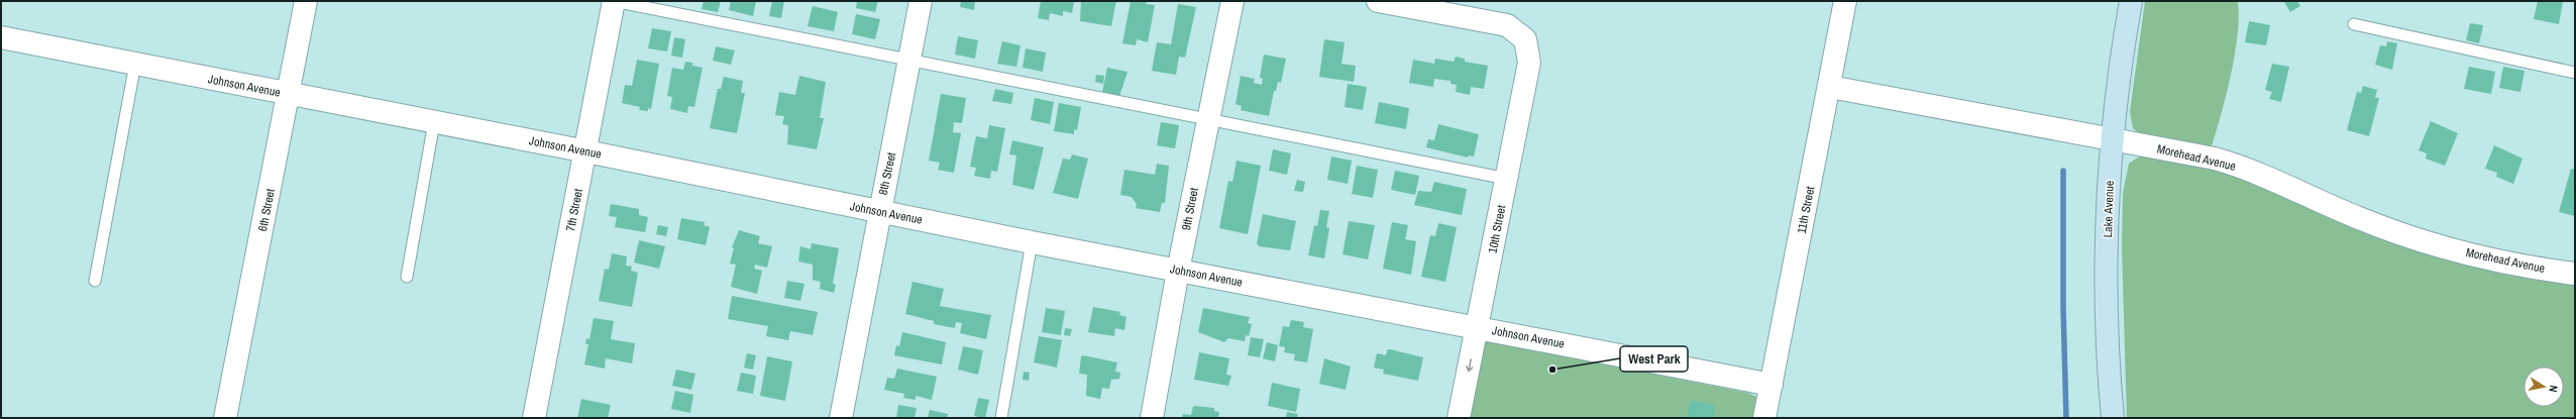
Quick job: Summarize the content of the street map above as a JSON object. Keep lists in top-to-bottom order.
{
  "streets": {
    "main road": ["Lake Avenue"],
    "street": [
      "Johnson Avenue",
      "Morehead Avenue",
      "8th Street",
      "9th Street",
      "6th Street",
      "7th Street",
      "11th Street",
      "10th Street"
    ]
  },
  "crossings": [
    ["Johnson Avenue", "8th Street"],
    ["Johnson Avenue", "9th Street"],
    ["Johnson Avenue", "6th Street"],
    ["Johnson Avenue", "7th Street"],
    ["Johnson Avenue", "11th Street"],
    ["Johnson Avenue", "10th Street"],
    ["Morehead Avenue", "Lake Avenue"],
    ["Morehead Avenue", "11th Street"]
  ],
  "places": ["West Park"],
  "north": "right"
}
